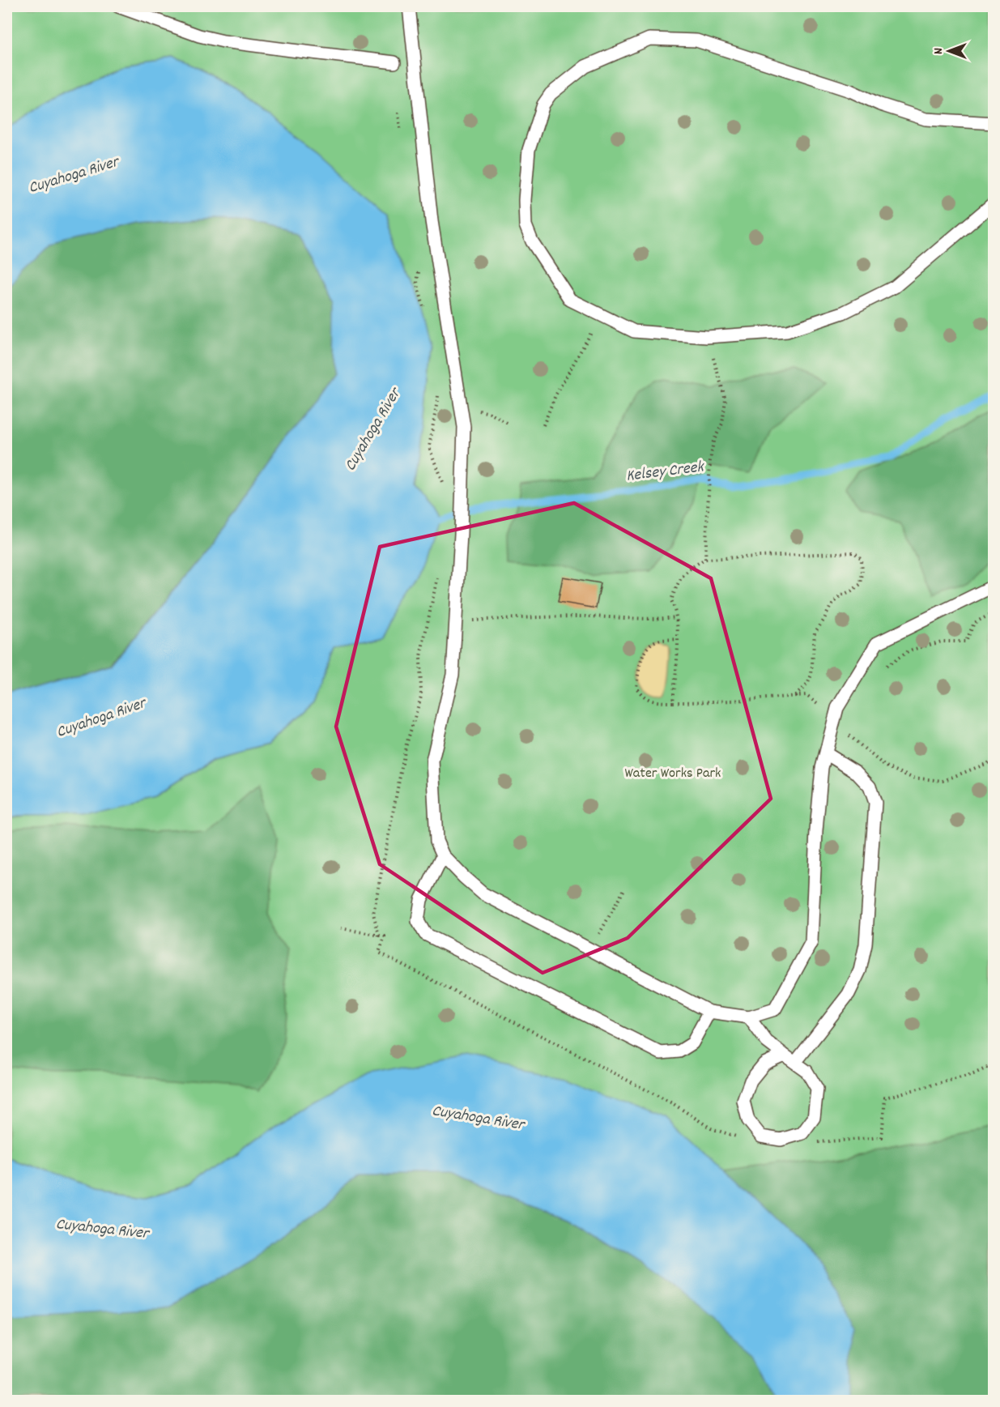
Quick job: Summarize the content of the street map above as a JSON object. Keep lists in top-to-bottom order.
{
  "water": ["Cuyahoga River", "Kelsey Creek"],
  "parks": ["Water Works Park"],
  "north": "left"
}
